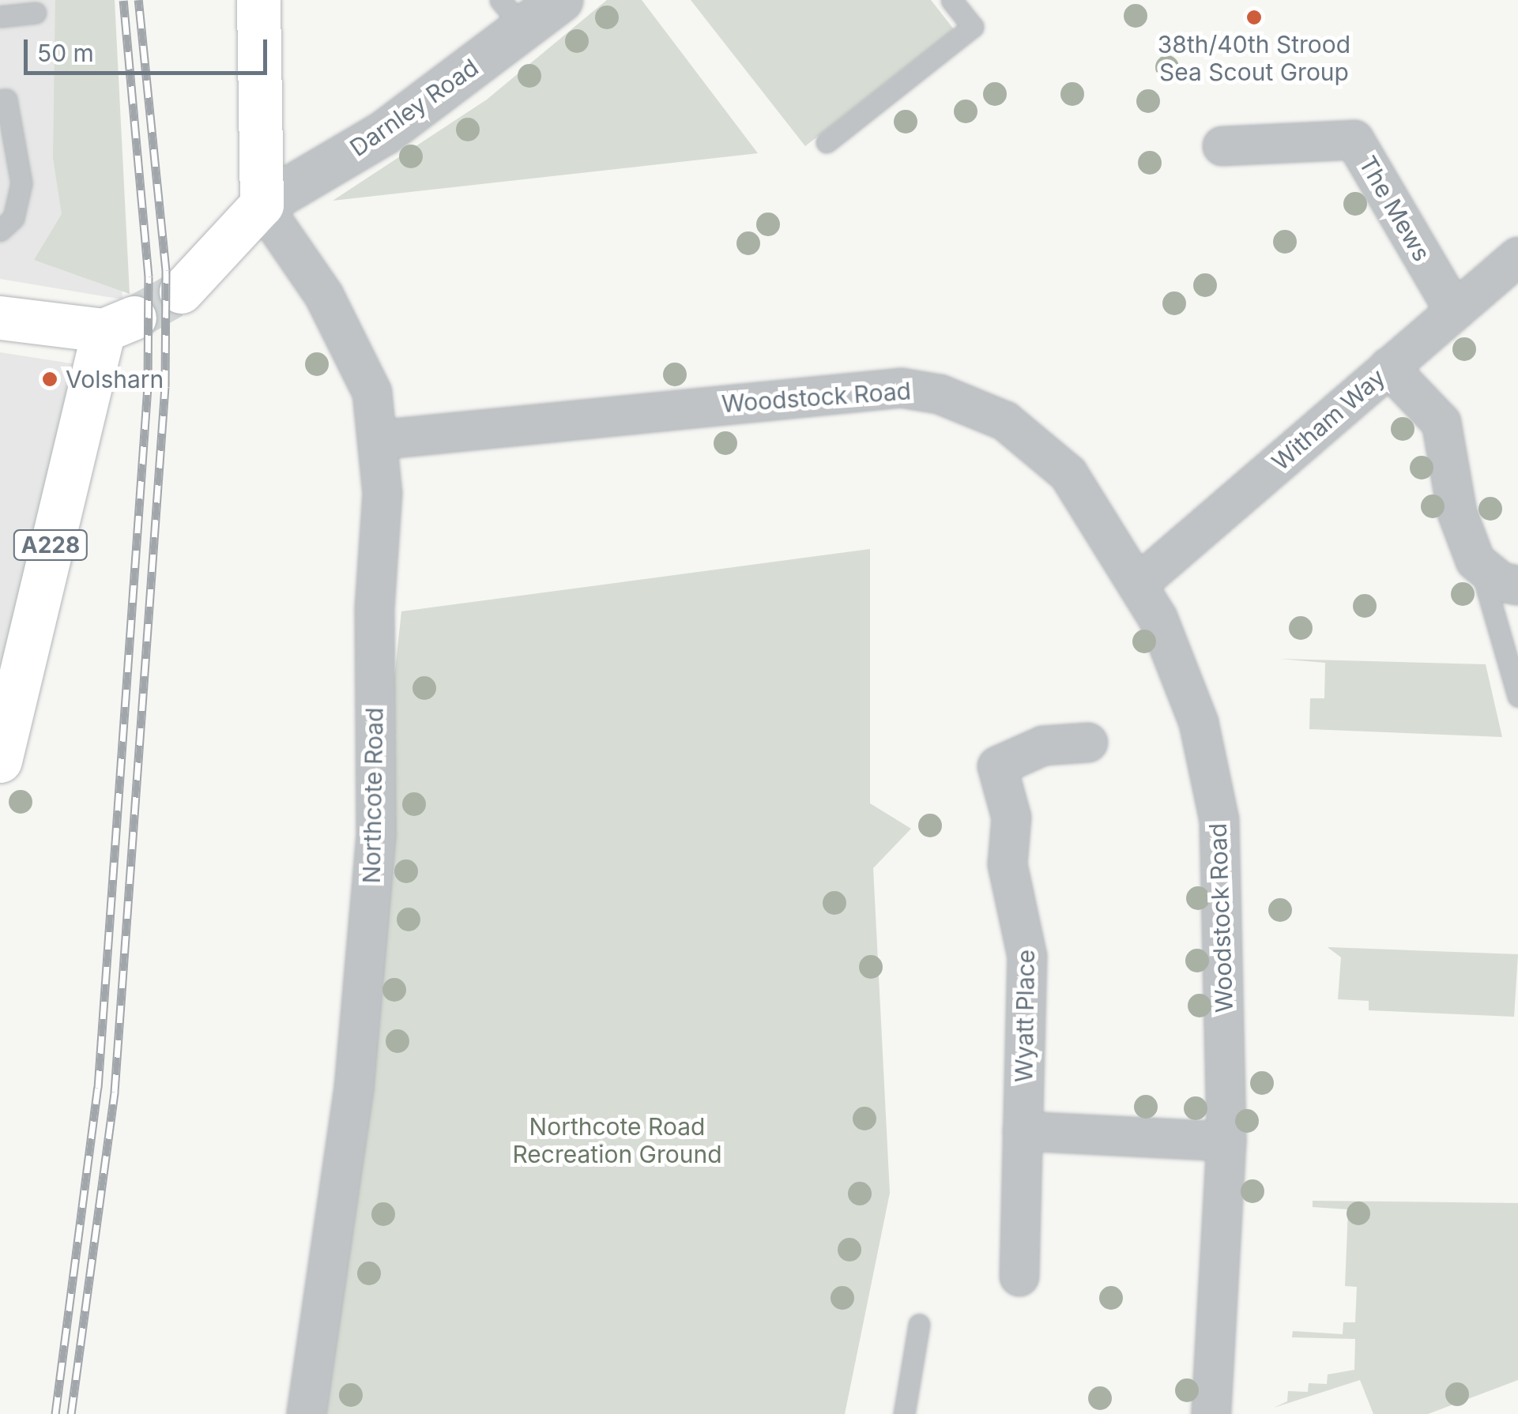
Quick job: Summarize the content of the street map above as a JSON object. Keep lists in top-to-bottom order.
{
  "streets": {
    "main road": ["A228"],
    "street": [
      "Darnley Road",
      "The Mews",
      "Woodstock Road",
      "Witham Way",
      "Northcote Road",
      "Wyatt Place"
    ]
  },
  "crossings": [
    ["Darnley Road", "Northcote Road"],
    ["The Mews", "Witham Way"],
    ["Woodstock Road", "Witham Way"],
    ["Woodstock Road", "Northcote Road"]
  ],
  "parks": ["Northcote Road Recreation Ground"],
  "places": ["38th/40th Strood Sea Scout Group", "Volsharn"],
  "scale_bar": "50 m"
}
